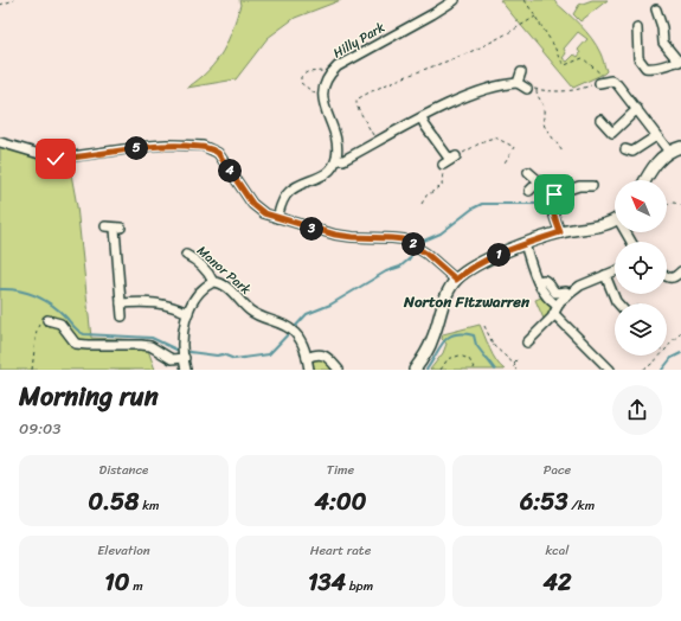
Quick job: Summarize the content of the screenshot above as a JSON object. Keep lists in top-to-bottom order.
{
  "streets": {
    "street": ["Hilly Park", "Manor Park"]
  },
  "districts": ["Norton Fitzwarren"],
  "north": "top left",
  "page": {
    "pins": [
      "5",
      "4",
      "3",
      "2",
      "1"
    ],
    "heading": ["Morning run", "09:03"],
    "stats": [
      ["Distance", "0.58 km"],
      ["Time", "4:00"],
      ["Pace", "6:53 /km"],
      ["Elevation", "10 m"],
      ["Heart rate", "134 bpm"],
      ["kcal", "42"]
    ]
  }
}
